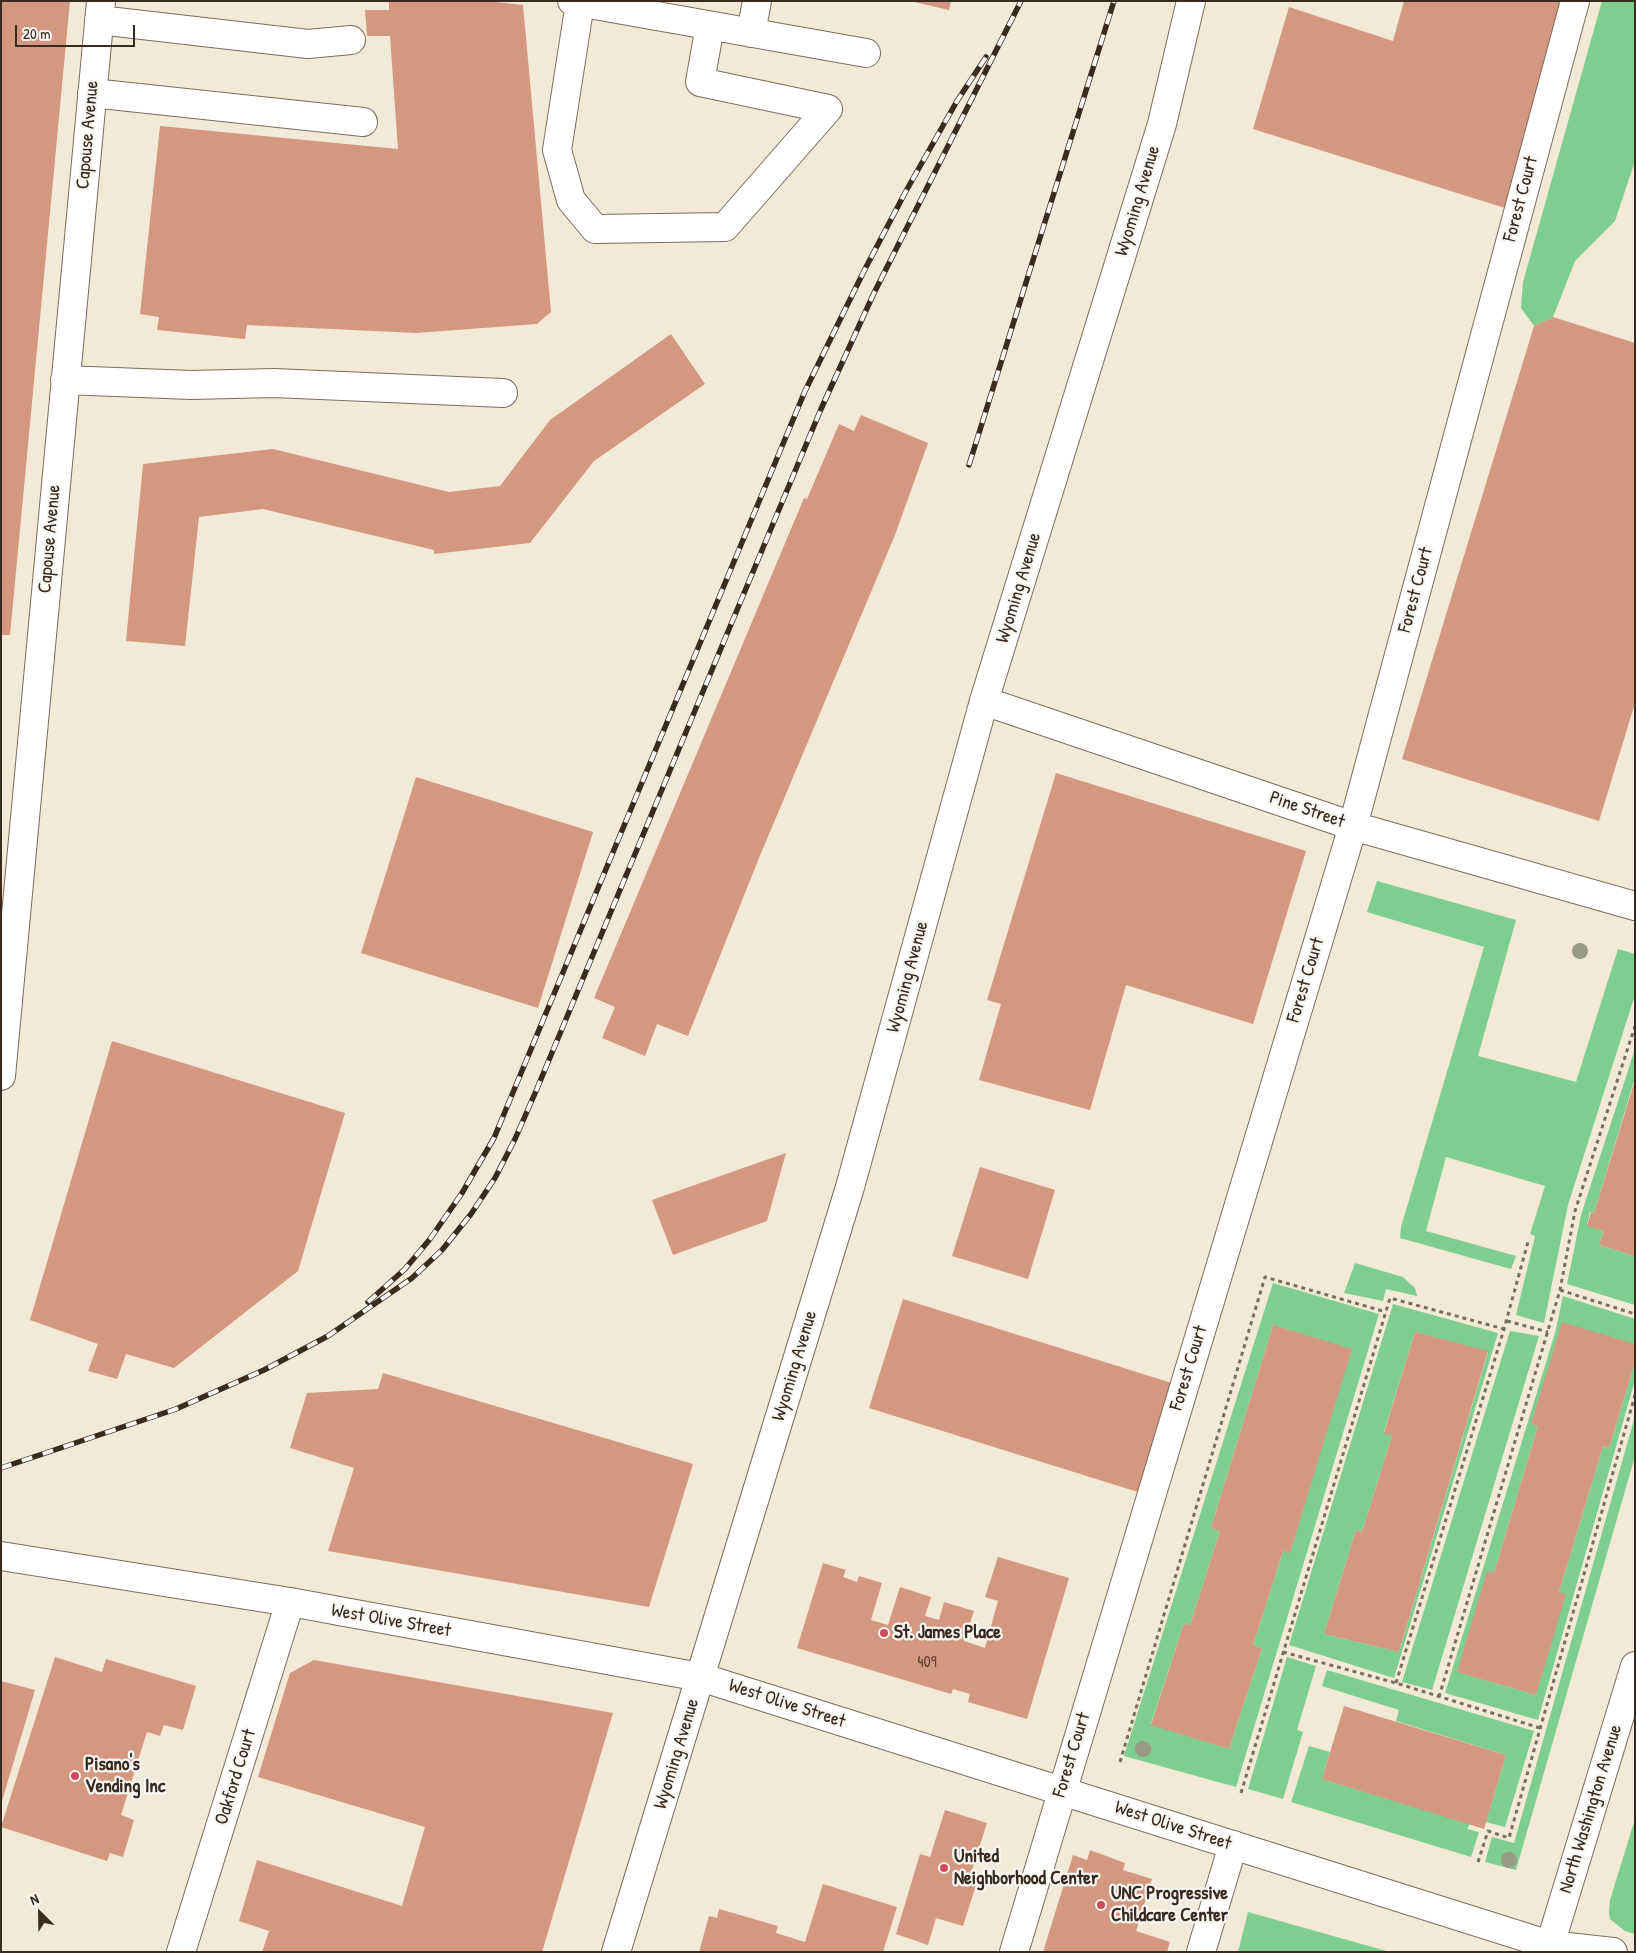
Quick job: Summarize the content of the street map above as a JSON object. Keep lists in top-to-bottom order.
{
  "streets": {
    "main road": [
      "Capouse Avenue",
      "Forest Court",
      "Wyoming Avenue",
      "Pine Street",
      "West Olive Street",
      "Oakford Court",
      "North Washington Avenue"
    ]
  },
  "crossings": [
    ["Forest Court", "Pine Street"],
    ["Forest Court", "West Olive Street"],
    ["Wyoming Avenue", "Pine Street"],
    ["Wyoming Avenue", "West Olive Street"],
    ["West Olive Street", "Oakford Court"],
    ["West Olive Street", "North Washington Avenue"]
  ],
  "places": [
    "St. James Place",
    "Pisano's Vending Inc",
    "United Neighborhood Center",
    "UNC Progressive Childcare Center"
  ],
  "house_numbers": ["409"],
  "scale_bar": "20 m",
  "north": "top left"
}
